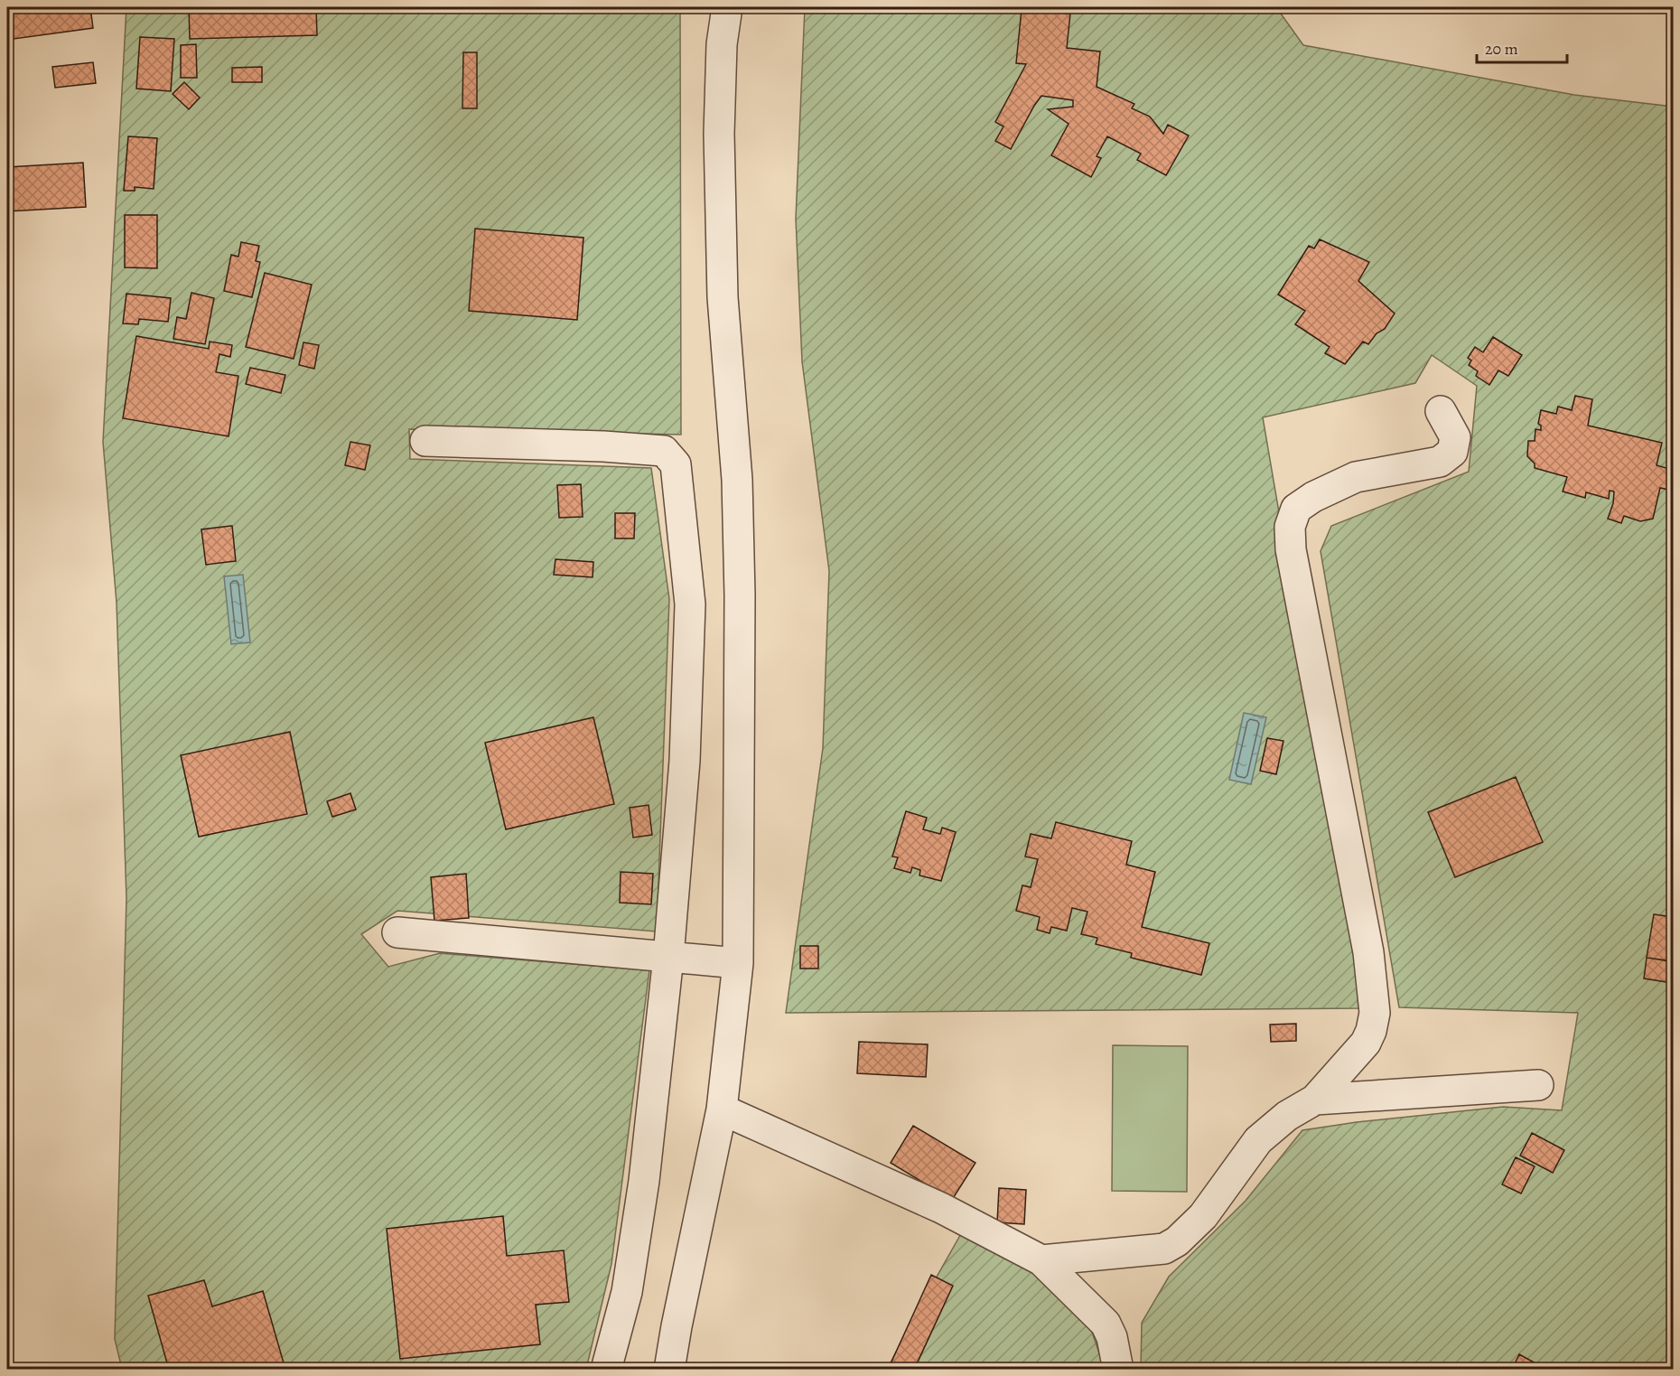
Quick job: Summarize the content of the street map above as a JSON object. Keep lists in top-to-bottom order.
{
  "scale_bar": "20 m"
}
